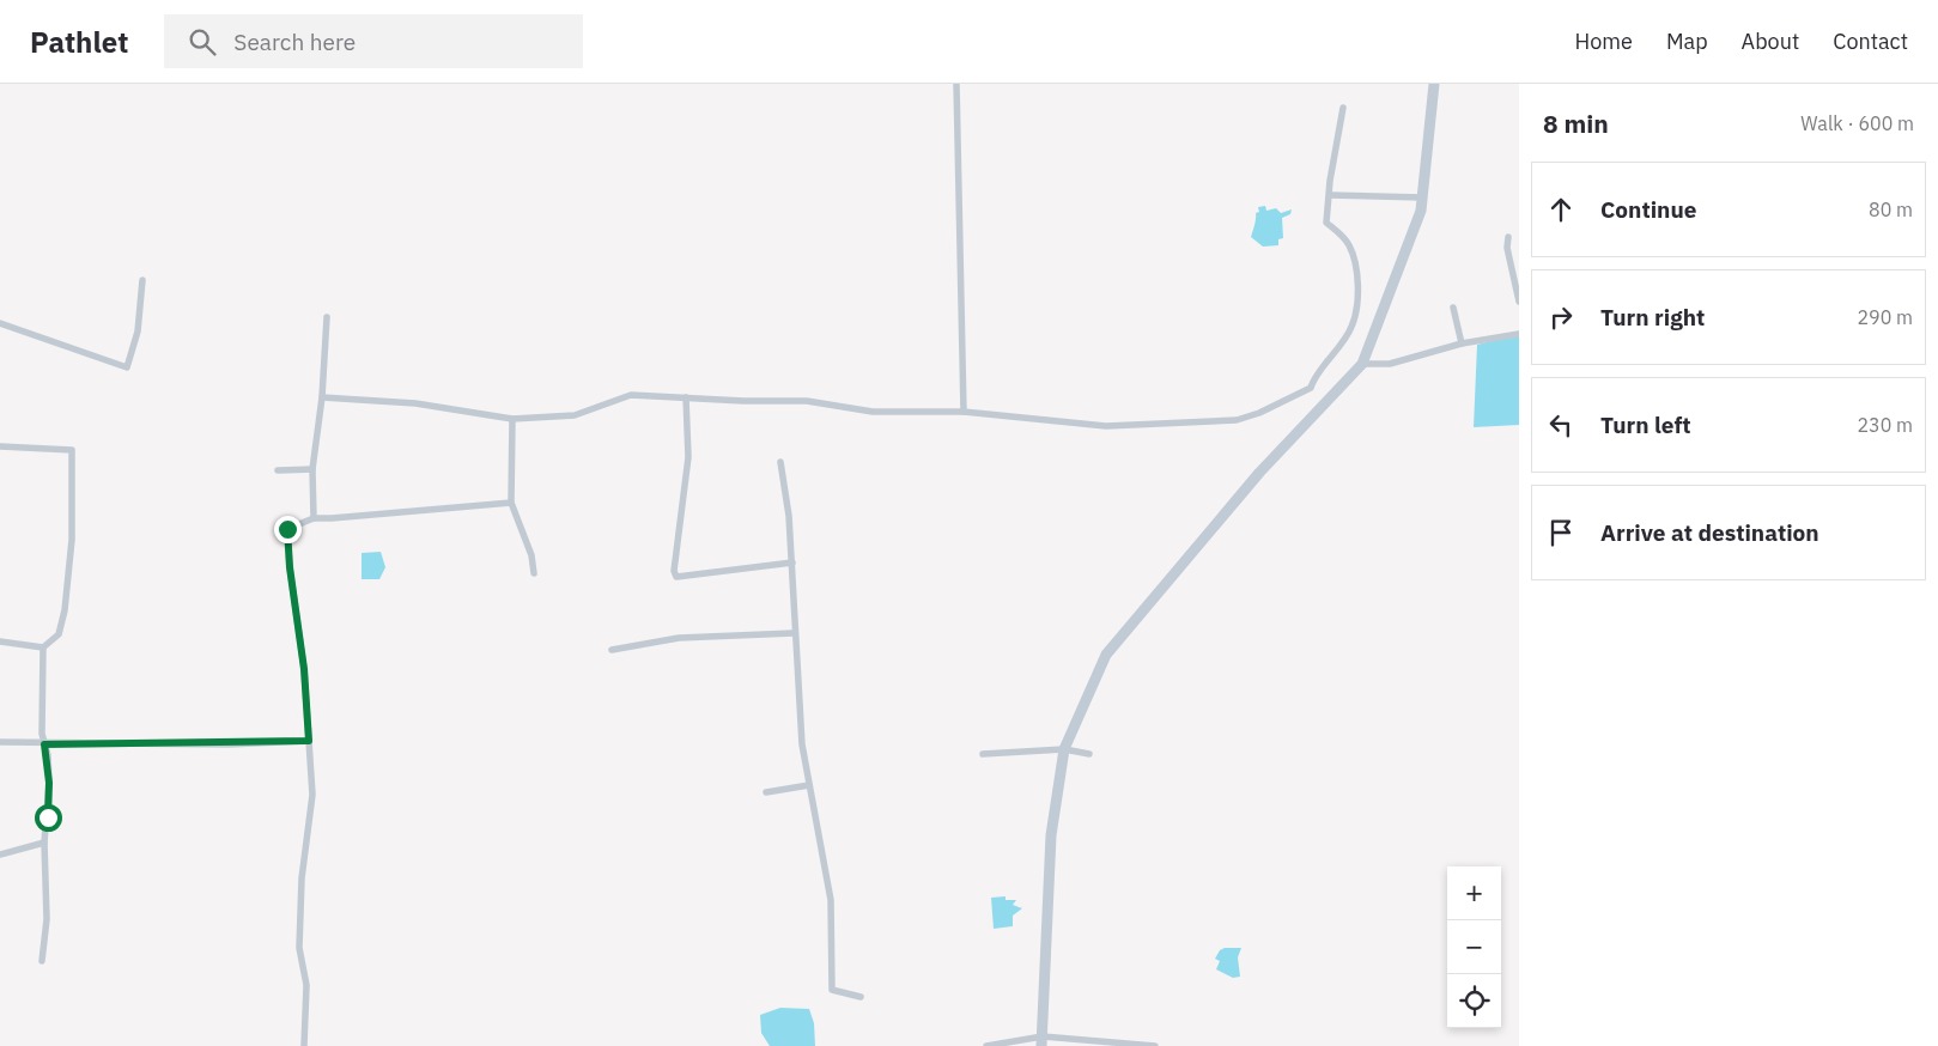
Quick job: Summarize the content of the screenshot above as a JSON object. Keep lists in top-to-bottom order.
{
  "page": {
    "header": "Pathlet",
    "search": "Search here",
    "nav": [
      "Home",
      "Map",
      "About",
      "Contact"
    ],
    "heading": ["8 min", "Walk · 600 m"],
    "list": [
      ["Continue", "80 m"],
      ["Turn right", "290 m"],
      ["Turn left", "230 m"],
      "Arrive at destination"
    ],
    "map_buttons": ["+", "−"]
  }
}
